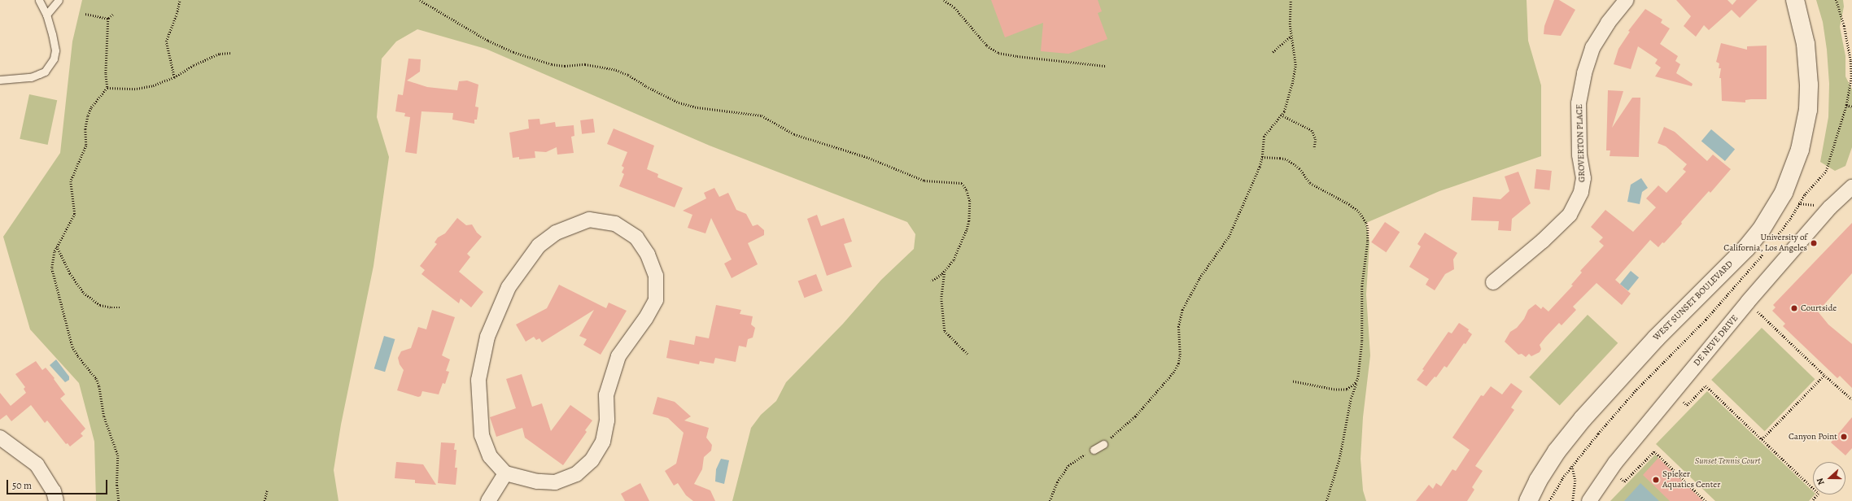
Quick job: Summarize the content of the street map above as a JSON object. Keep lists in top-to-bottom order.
{
  "streets": {
    "main road": ["WEST SUNSET BOULEVARD"],
    "street": ["GROVERTON PLACE", "DE NEVE DRIVE"]
  },
  "parks": ["Sunset Tennis Court"],
  "places": [
    "University of California, Los Angeles",
    "Courtside",
    "Canyon Point",
    "Spieker Aquatics Center"
  ],
  "scale_bar": "50 m",
  "north": "left"
}
